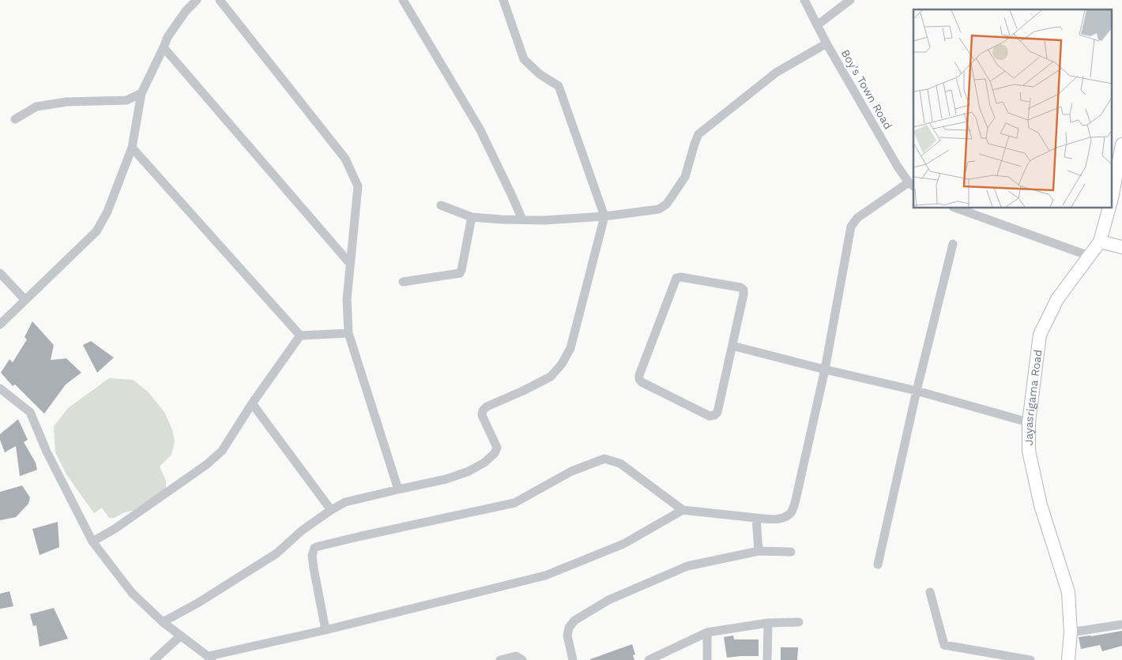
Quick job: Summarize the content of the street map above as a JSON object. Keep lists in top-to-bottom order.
{
  "streets": {
    "street": ["Boy's Town Road", "Jayasrigama Road"]
  }
}
